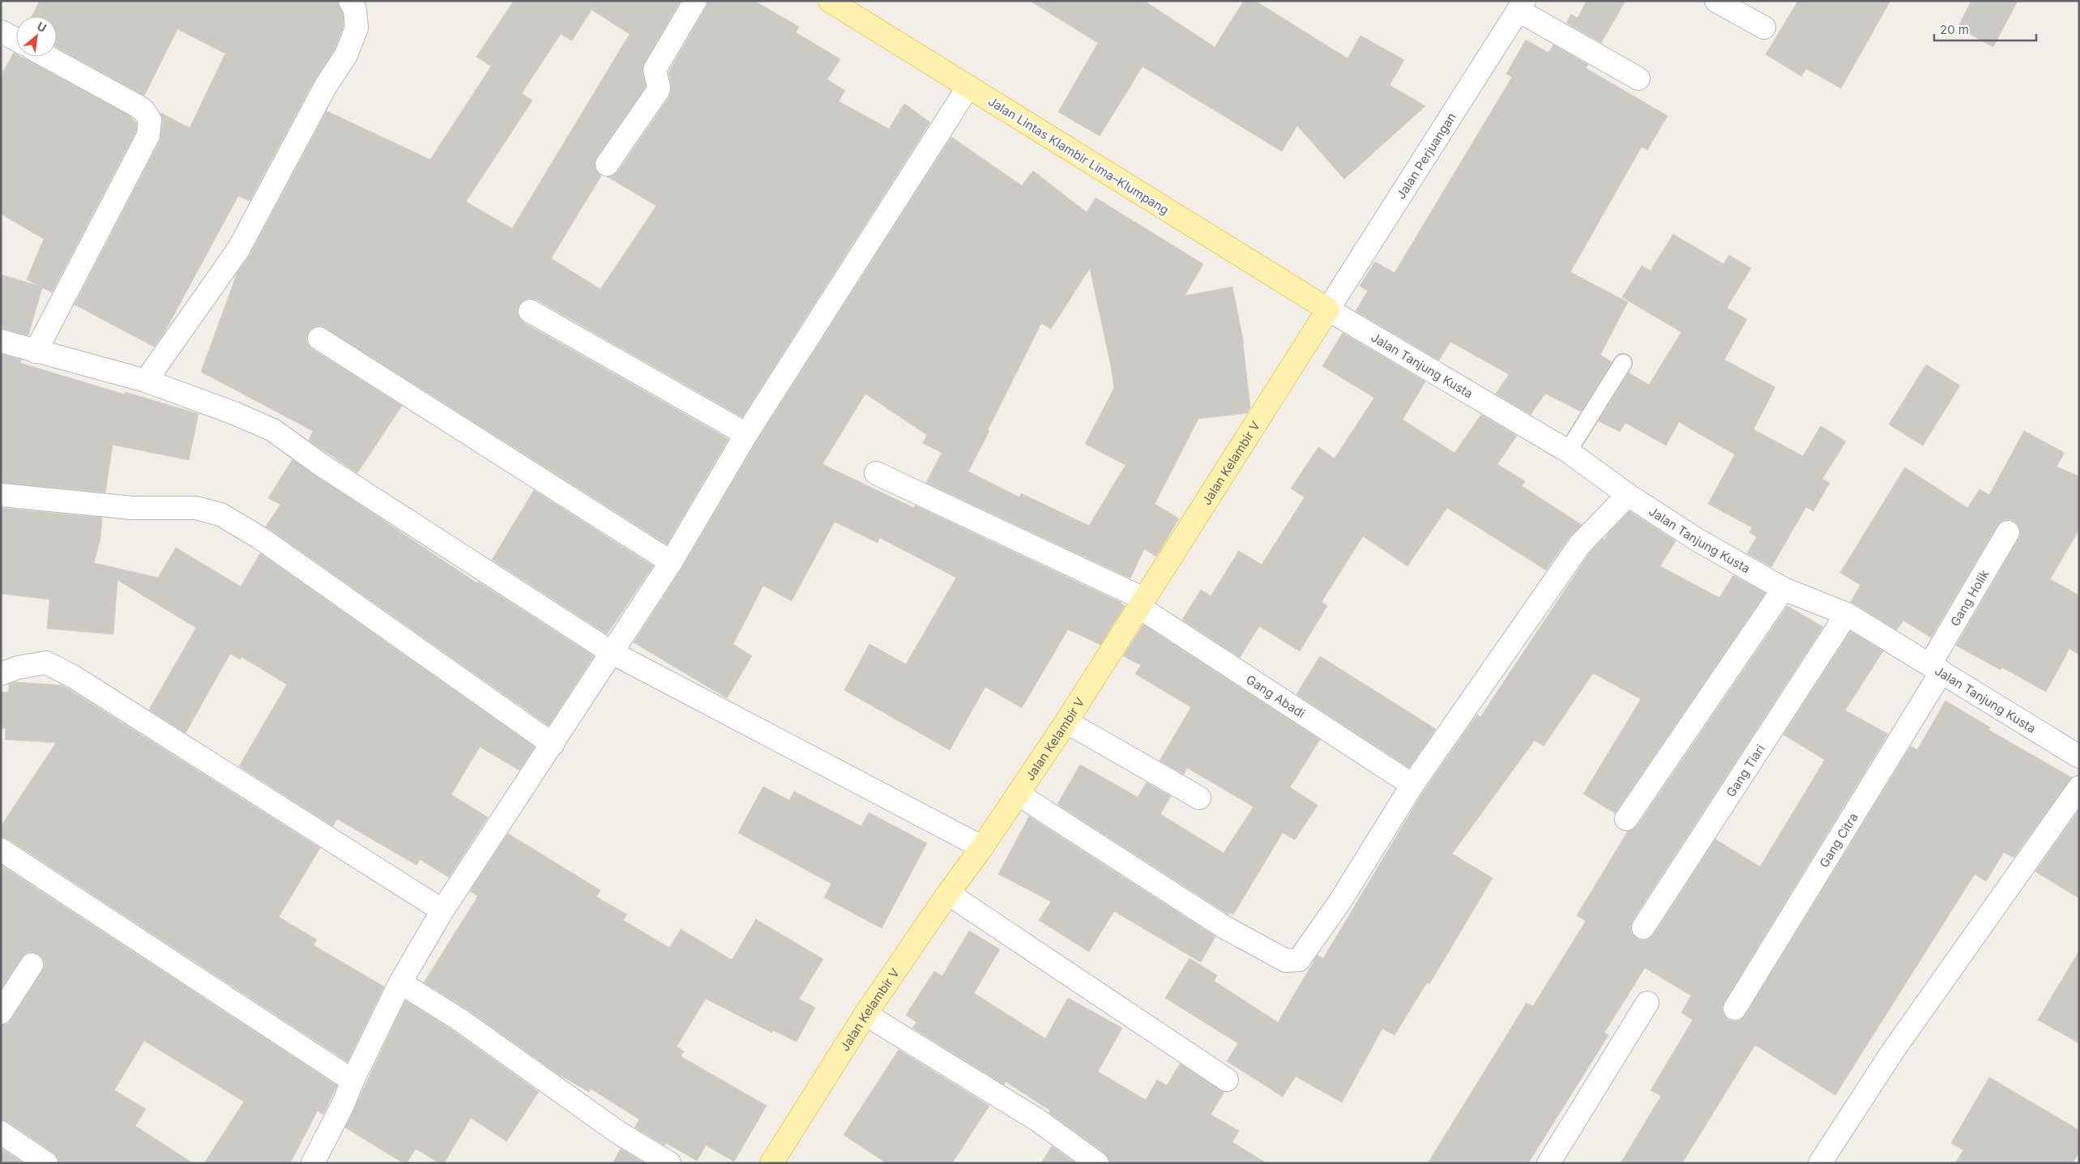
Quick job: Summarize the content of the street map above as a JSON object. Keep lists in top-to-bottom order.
{
  "streets": {
    "main road": ["Jalan Lintas Klambir Lima–Klumpang", "Jalan Kelambir V"],
    "street": [
      "Jalan Perjuangan",
      "Jalan Tanjung Kusta",
      "Gang Holik",
      "Gang Abadi",
      "Gang Tiari",
      "Gang Citra"
    ]
  },
  "crossings": [
    ["Jalan Lintas Klambir Lima–Klumpang", "Jalan Perjuangan"],
    ["Jalan Lintas Klambir Lima–Klumpang", "Jalan Tanjung Kusta"],
    ["Jalan Lintas Klambir Lima–Klumpang", "Jalan Kelambir V"],
    ["Jalan Perjuangan", "Jalan Tanjung Kusta"],
    ["Jalan Perjuangan", "Jalan Kelambir V"],
    ["Jalan Tanjung Kusta", "Jalan Kelambir V"],
    ["Jalan Tanjung Kusta", "Gang Holik"],
    ["Jalan Tanjung Kusta", "Gang Tiari"],
    ["Jalan Tanjung Kusta", "Gang Citra"],
    ["Jalan Kelambir V", "Gang Abadi"],
    ["Gang Holik", "Gang Citra"]
  ],
  "scale_bar": "20 m",
  "north": "top right"
}
